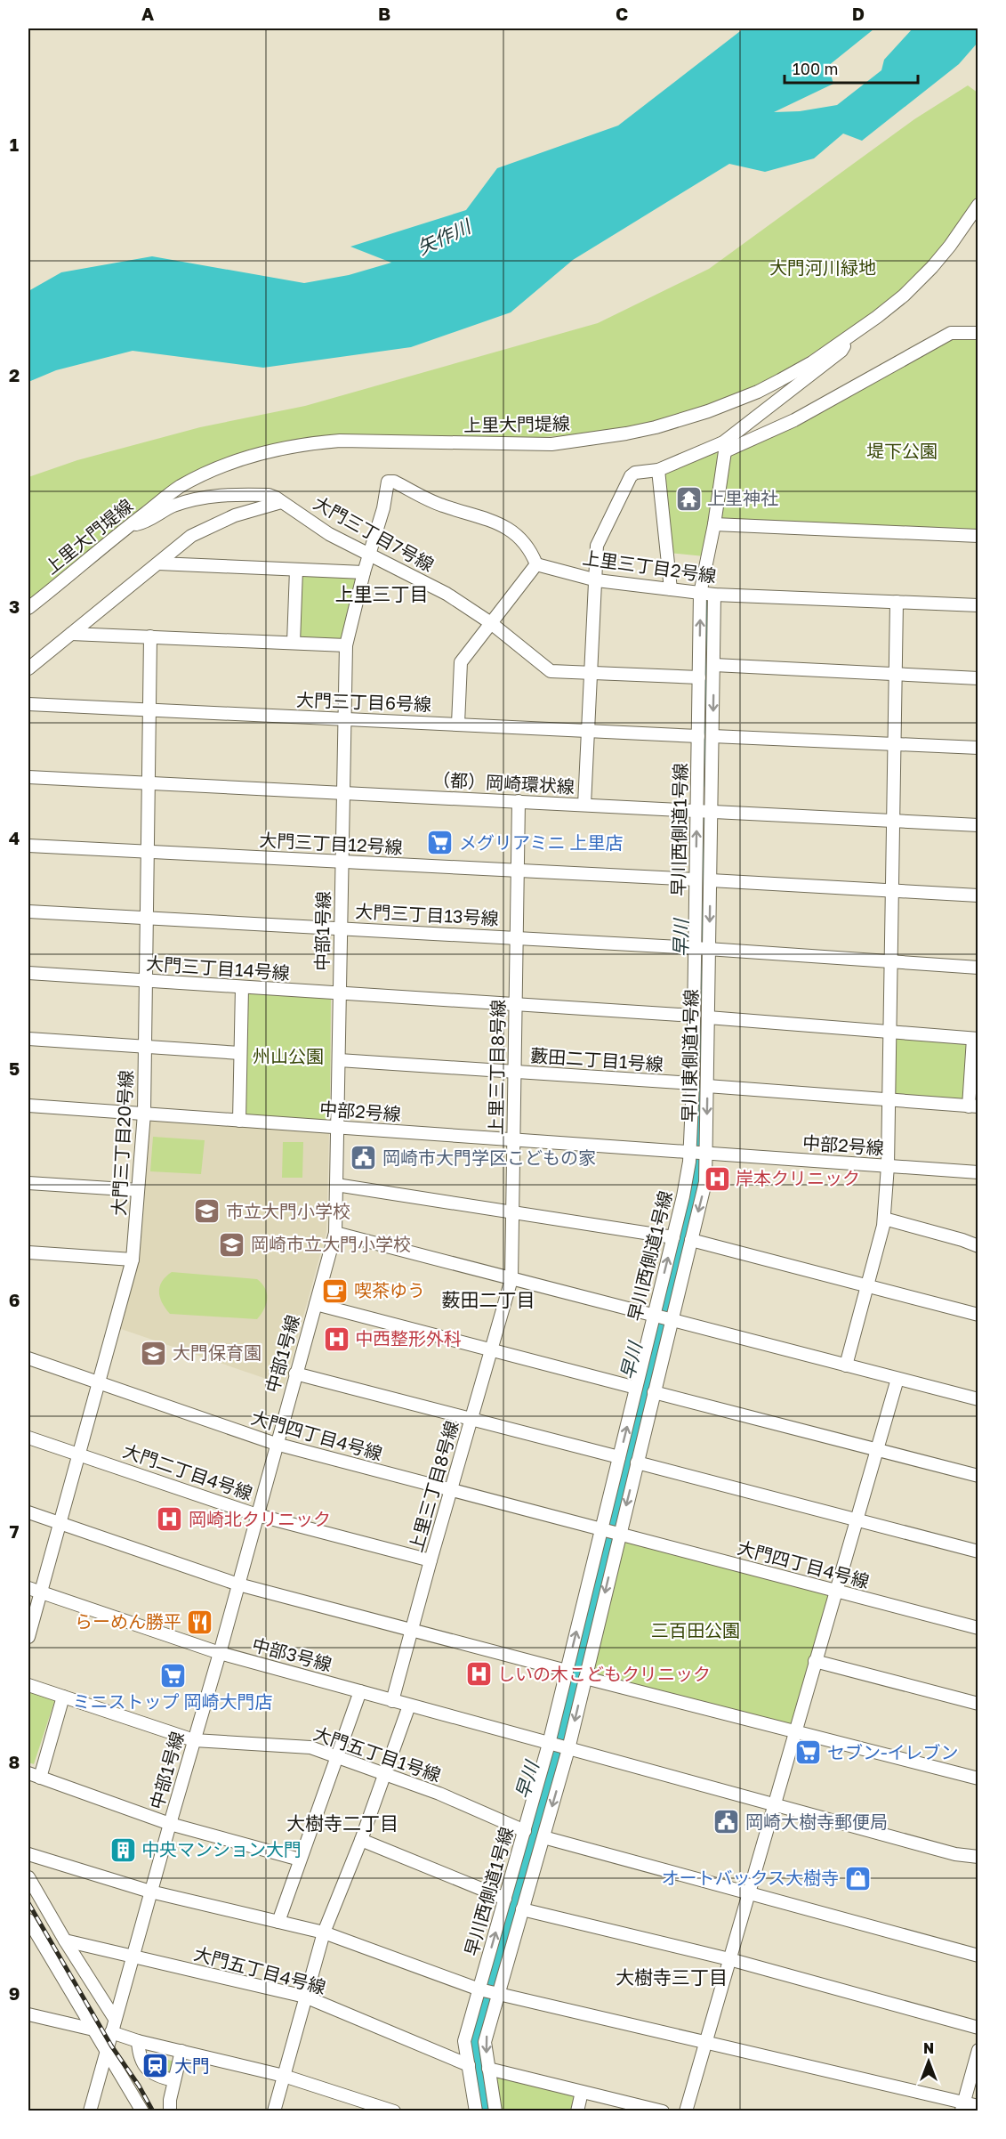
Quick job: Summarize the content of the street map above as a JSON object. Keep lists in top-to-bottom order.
{
  "streets": {
    "street": [
      "上里大門堤線",
      "大門三丁目7号線",
      "上里三丁目2号線",
      "大門三丁目6号線",
      "（都）岡崎環状線",
      "早川西側道1号線",
      "大門三丁目12号線",
      "大門三丁目13号線",
      "中部1号線",
      "大門三丁目14号線",
      "早川東側道1号線",
      "藪田二丁目1号線",
      "上里三丁目8号線",
      "中部2号線",
      "大門三丁目20号線",
      "大門四丁目4号線",
      "大門二丁目4号線",
      "中部3号線",
      "大門五丁目1号線",
      "大門五丁目4号線"
    ]
  },
  "crossings": [
    ["上里大門堤線", "大門三丁目7号線"],
    ["大門三丁目7号線", "早川西側道1号線"],
    ["大門三丁目7号線", "中部1号線"],
    ["上里三丁目2号線", "早川西側道1号線"],
    ["上里三丁目2号線", "早川東側道1号線"],
    ["大門三丁目6号線", "早川西側道1号線"],
    ["大門三丁目6号線", "中部1号線"],
    ["大門三丁目6号線", "大門三丁目20号線"],
    ["（都）岡崎環状線", "早川西側道1号線"],
    ["（都）岡崎環状線", "中部1号線"],
    ["（都）岡崎環状線", "早川東側道1号線"],
    ["（都）岡崎環状線", "上里三丁目8号線"],
    ["（都）岡崎環状線", "大門三丁目20号線"],
    ["早川西側道1号線", "大門三丁目12号線"],
    ["早川西側道1号線", "大門三丁目13号線"],
    ["早川西側道1号線", "大門三丁目14号線"],
    ["早川西側道1号線", "藪田二丁目1号線"],
    ["早川西側道1号線", "中部2号線"],
    ["早川西側道1号線", "大門四丁目4号線"],
    ["早川西側道1号線", "中部3号線"],
    ["早川西側道1号線", "大門五丁目1号線"],
    ["早川西側道1号線", "大門五丁目4号線"],
    ["大門三丁目12号線", "中部1号線"],
    ["大門三丁目12号線", "上里三丁目8号線"],
    ["大門三丁目12号線", "大門三丁目20号線"],
    ["大門三丁目13号線", "中部1号線"],
    ["大門三丁目13号線", "早川東側道1号線"],
    ["大門三丁目13号線", "上里三丁目8号線"],
    ["大門三丁目13号線", "大門三丁目20号線"],
    ["中部1号線", "大門三丁目14号線"],
    ["中部1号線", "藪田二丁目1号線"],
    ["中部1号線", "中部2号線"],
    ["中部1号線", "大門四丁目4号線"],
    ["中部1号線", "大門二丁目4号線"],
    ["中部1号線", "中部3号線"],
    ["中部1号線", "大門五丁目1号線"],
    ["中部1号線", "大門五丁目4号線"],
    ["大門三丁目14号線", "上里三丁目8号線"],
    ["大門三丁目14号線", "大門三丁目20号線"],
    ["早川東側道1号線", "中部2号線"],
    ["藪田二丁目1号線", "上里三丁目8号線"],
    ["上里三丁目8号線", "中部2号線"],
    ["上里三丁目8号線", "大門四丁目4号線"],
    ["上里三丁目8号線", "大門二丁目4号線"],
    ["上里三丁目8号線", "中部3号線"],
    ["中部2号線", "大門三丁目20号線"],
    ["大門三丁目20号線", "大門四丁目4号線"],
    ["大門三丁目20号線", "大門二丁目4号線"],
    ["大門三丁目20号線", "中部3号線"]
  ],
  "one_way": ["早川東側道1号線"],
  "districts": [
    "上里三丁目",
    "薮田二丁目",
    "大樹寺二丁目",
    "大樹寺三丁目"
  ],
  "water": ["矢作川", "早川"],
  "parks": [
    "大門河川緑地",
    "堤下公園",
    "州山公園",
    "三百田公園"
  ],
  "places": {
    "temple": ["上里神社"],
    "supermarket": ["メグリアミニ 上里店", "ミニストップ 岡崎大門店", "セブン-イレブン"],
    "public building": ["岡崎市大門学区こどもの家", "岡崎大樹寺郵便局"],
    "hospital": [
      "岸本クリニック",
      "中西整形外科",
      "岡崎北クリニック",
      "しいの木こどもクリニック"
    ],
    "school or university": ["市立大門小学校", "岡崎市立大門小学校", "大門保育園"],
    "cafe": ["喫茶ゆう"],
    "restaurant": ["らーめん勝平"],
    "building": ["中央マンション大門"],
    "shop": ["オートバックス大樹寺"],
    "station": ["大門"]
  },
  "scale_bar": "100 m",
  "north": "top",
  "grid": {
    "columns": [
      "A",
      "B",
      "C",
      "D"
    ],
    "rows": [
      "1",
      "2",
      "3",
      "4",
      "5",
      "6",
      "7",
      "8",
      "9"
    ]
  }
}
